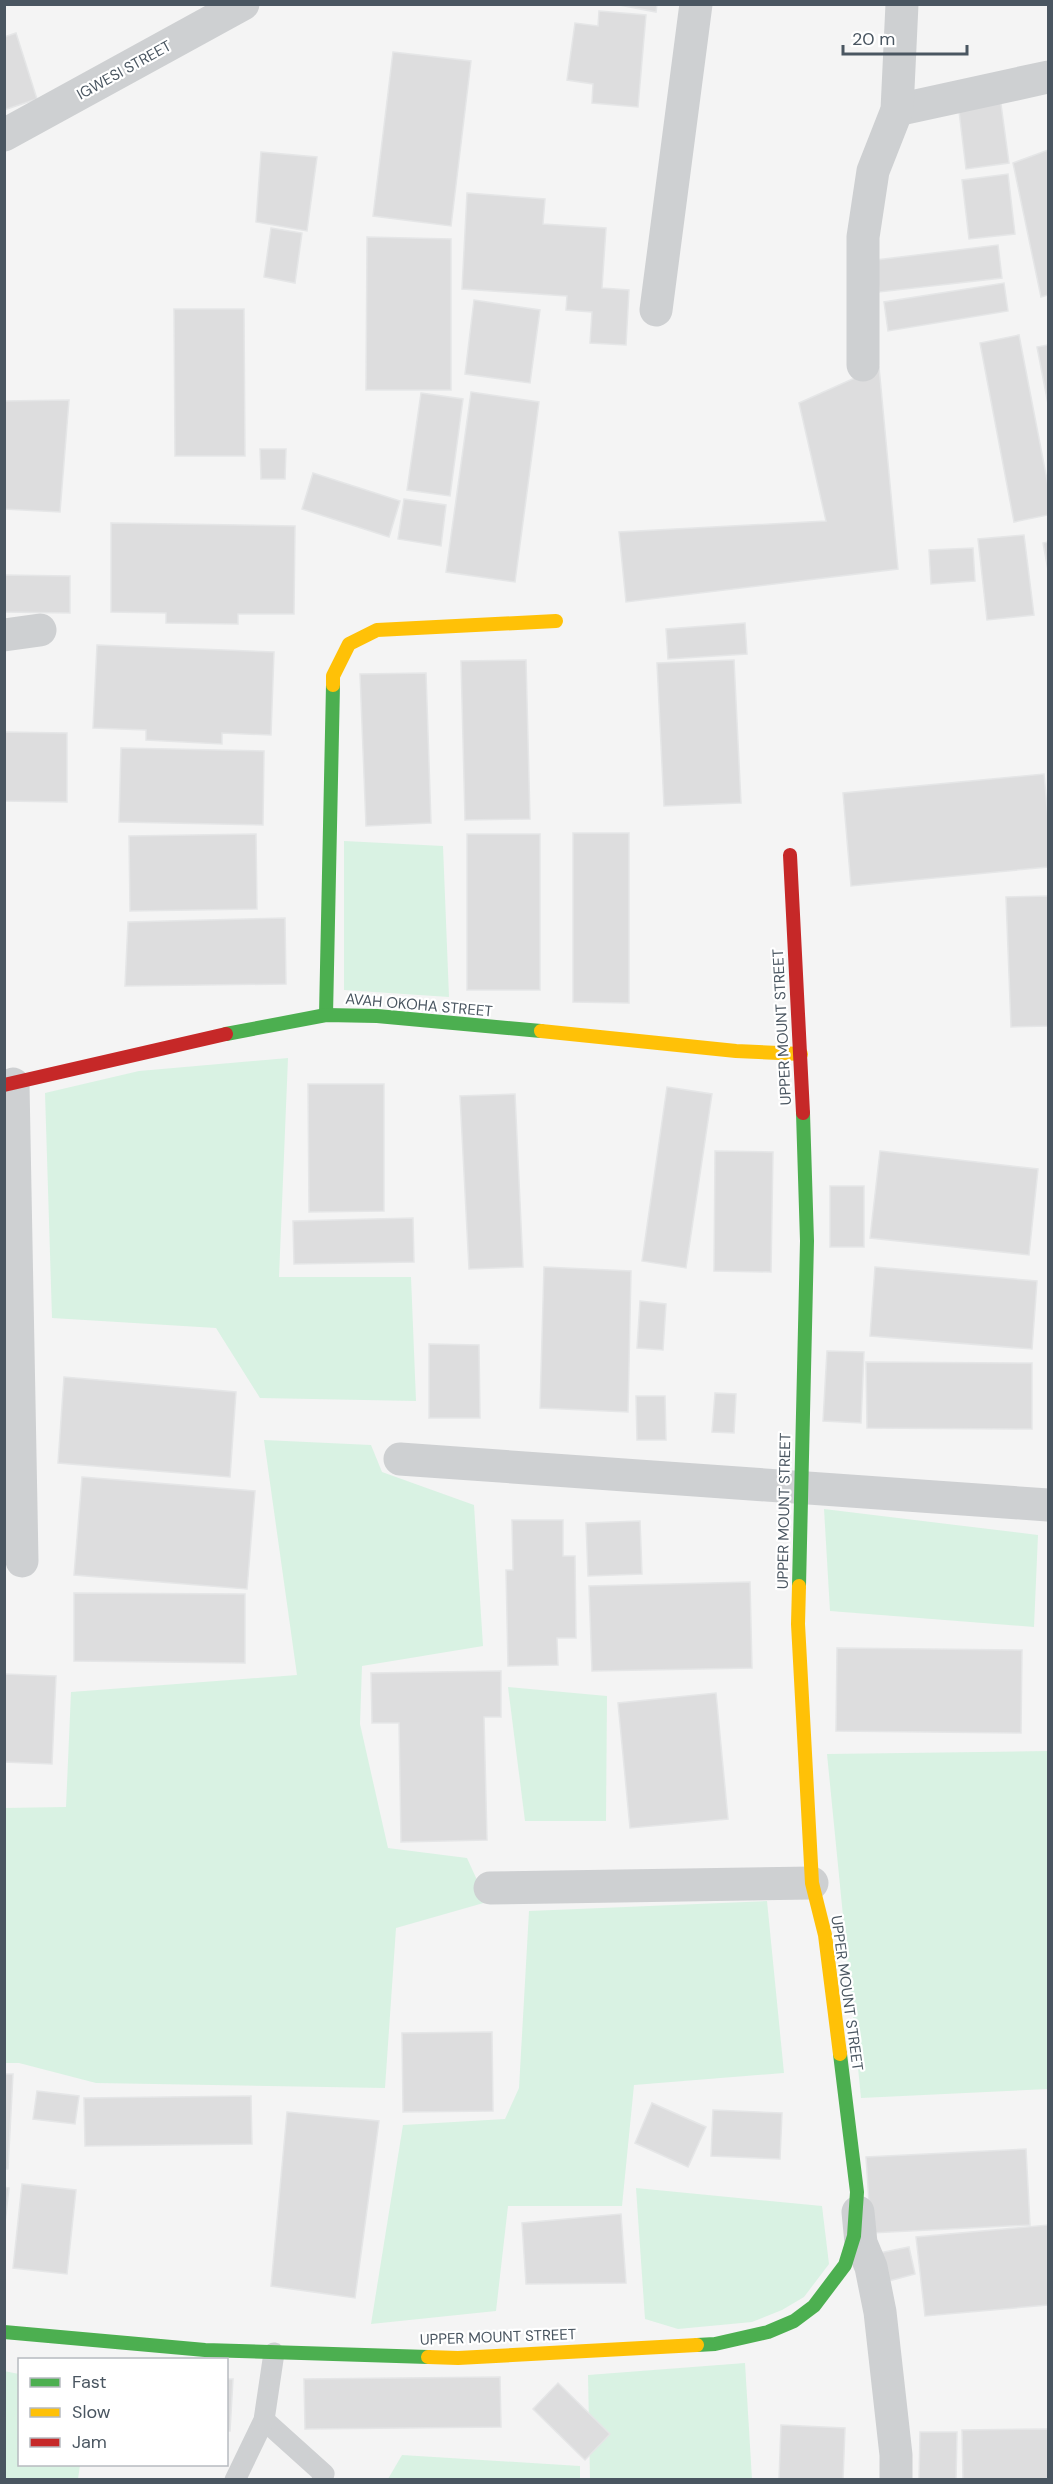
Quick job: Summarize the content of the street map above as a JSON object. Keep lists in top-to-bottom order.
{
  "streets": {
    "street": ["IGWESI STREET", "AVAH OKOHA STREET", "UPPER MOUNT STREET"]
  },
  "crossings": [
    ["AVAH OKOHA STREET", "UPPER MOUNT STREET"]
  ],
  "legend": ["Fast", "Slow", "Jam"],
  "scale_bar": "20 m"
}
